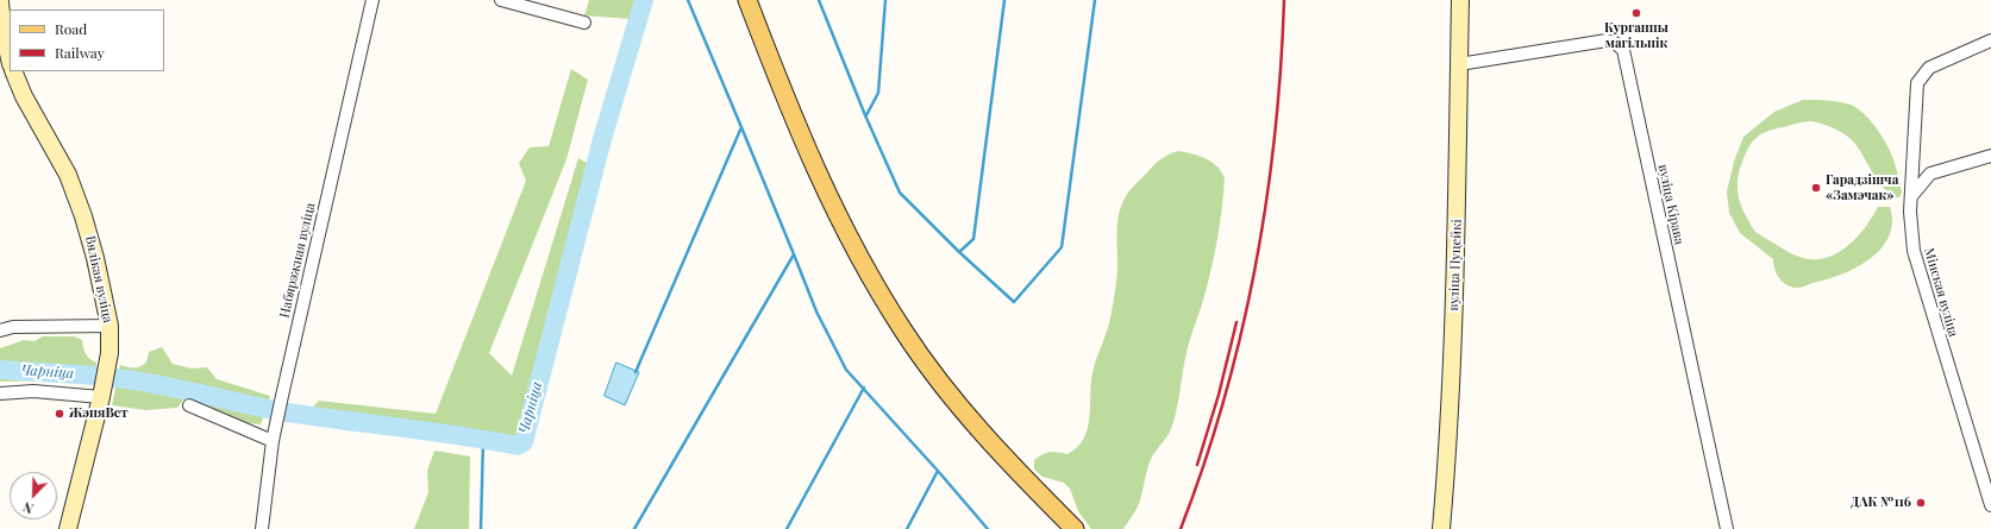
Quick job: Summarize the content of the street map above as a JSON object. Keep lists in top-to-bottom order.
{
  "streets": {
    "main road": ["вуліца Пуцейкі", "Вялікая вуліца"],
    "street": ["вуліца Кірава", "Набярэжная вуліца", "Мінская вуліца"]
  },
  "crossings": [
    ["вуліца Кірава", "вуліца Пуцейкі"]
  ],
  "water": ["Чарніца"],
  "places": [
    "Курганны магільнік",
    "Гарадзішча «Замэчак»",
    "ЖэняВет",
    "ДАК №116"
  ],
  "legend": ["Road", "Railway"],
  "north": "bottom left"
}
